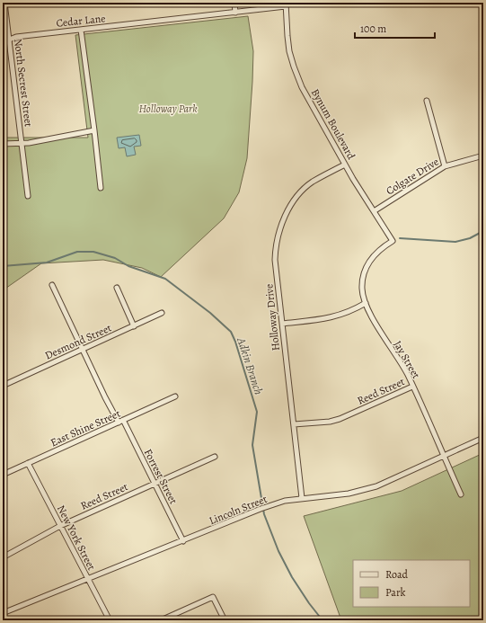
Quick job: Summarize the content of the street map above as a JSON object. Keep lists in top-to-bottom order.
{
  "streets": {
    "street": [
      "Cedar Lane",
      "North Secrest Street",
      "Bynum Boulevard",
      "Colgate Drive",
      "Holloway Drive",
      "Desmond Street",
      "Jay Street",
      "Reed Street",
      "East Shine Street",
      "Forrest Street",
      "Lincoln Street",
      "New York Street"
    ]
  },
  "crossings": [
    ["Cedar Lane", "North Secrest Street"],
    ["Cedar Lane", "Bynum Boulevard"],
    ["Bynum Boulevard", "Colgate Drive"],
    ["Bynum Boulevard", "Holloway Drive"],
    ["Bynum Boulevard", "Jay Street"],
    ["Holloway Drive", "Reed Street"],
    ["Holloway Drive", "Lincoln Street"],
    ["Desmond Street", "Forrest Street"],
    ["Jay Street", "Reed Street"],
    ["Jay Street", "Lincoln Street"],
    ["Reed Street", "Forrest Street"],
    ["Reed Street", "New York Street"],
    ["East Shine Street", "Forrest Street"],
    ["East Shine Street", "New York Street"],
    ["Forrest Street", "Lincoln Street"],
    ["Lincoln Street", "New York Street"]
  ],
  "water": ["Adkin Branch"],
  "parks": ["Holloway Park"],
  "legend": ["Road", "Park"],
  "scale_bar": "100 m"
}
